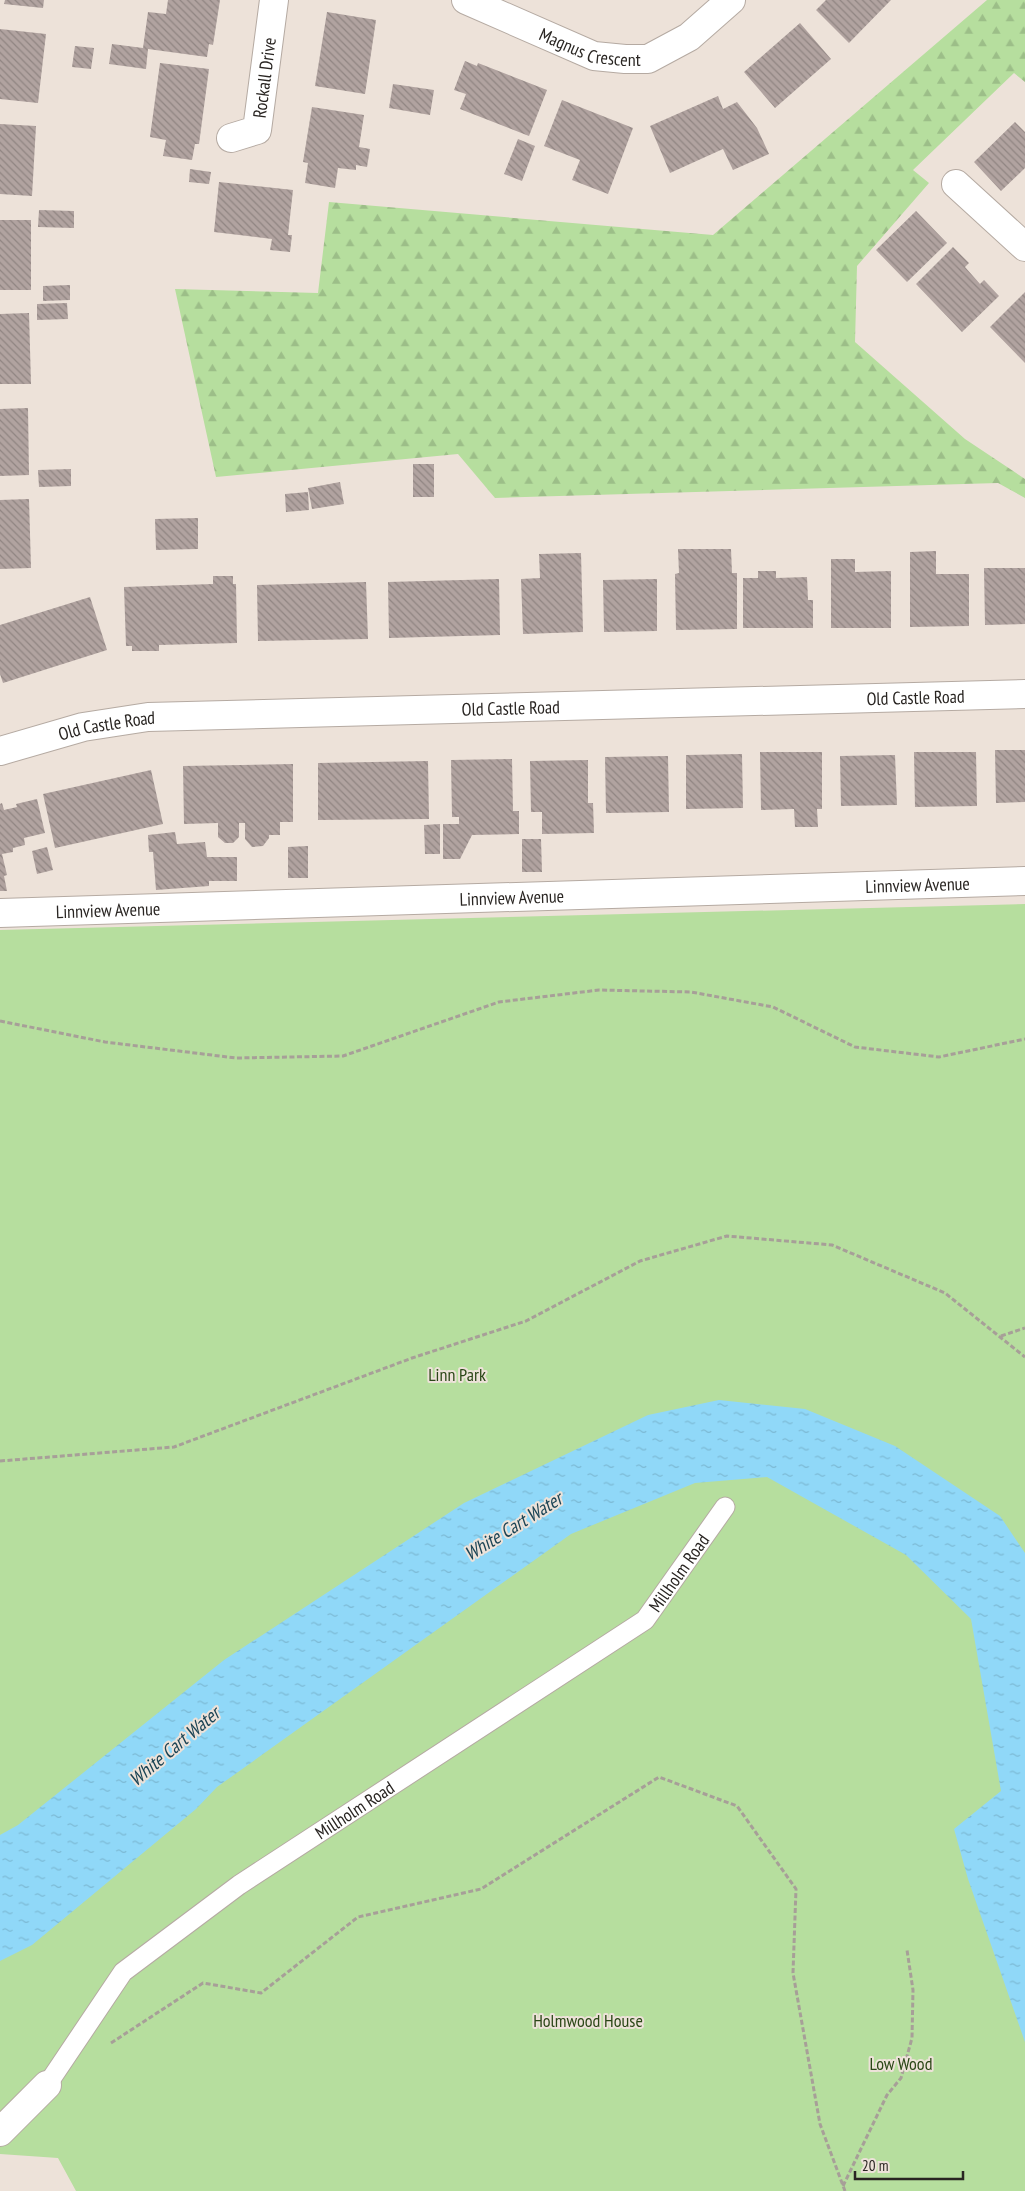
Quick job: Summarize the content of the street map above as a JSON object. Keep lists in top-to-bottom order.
{
  "streets": {
    "street": [
      "Magnus Crescent",
      "Rockall Drive",
      "Old Castle Road",
      "Linnview Avenue",
      "Millholm Road"
    ]
  },
  "water": ["White Cart Water"],
  "parks": ["Linn Park", "Holmwood House", "Low Wood"],
  "scale_bar": "20 m"
}
